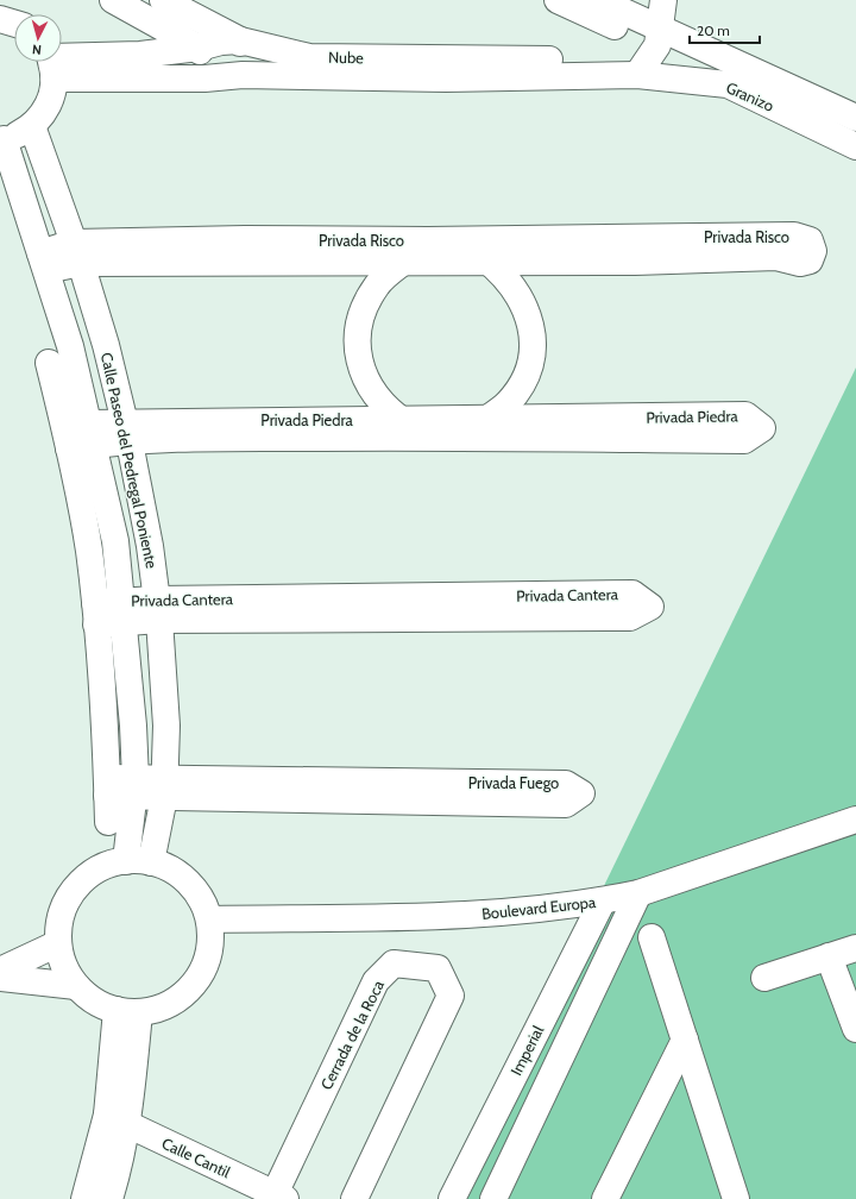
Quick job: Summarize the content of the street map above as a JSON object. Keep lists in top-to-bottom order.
{
  "streets": {
    "street": [
      "Nube",
      "Granizo",
      "Privada Risco",
      "Privada Piedra",
      "Calle Paseo del Pedregal Poniente",
      "Privada Cantera",
      "Privada Fuego",
      "Boulevard Europa",
      "Cerrada de la Roca",
      "Imperial",
      "Calle Cantil"
    ]
  },
  "crossings": [
    ["Nube", "Granizo"],
    ["Privada Risco", "Calle Paseo del Pedregal Poniente"],
    ["Privada Piedra", "Calle Paseo del Pedregal Poniente"],
    ["Calle Paseo del Pedregal Poniente", "Privada Cantera"],
    ["Calle Paseo del Pedregal Poniente", "Privada Fuego"],
    ["Calle Paseo del Pedregal Poniente", "Boulevard Europa"],
    ["Boulevard Europa", "Imperial"],
    ["Cerrada de la Roca", "Calle Cantil"]
  ],
  "scale_bar": "20 m",
  "north": "bottom"
}
